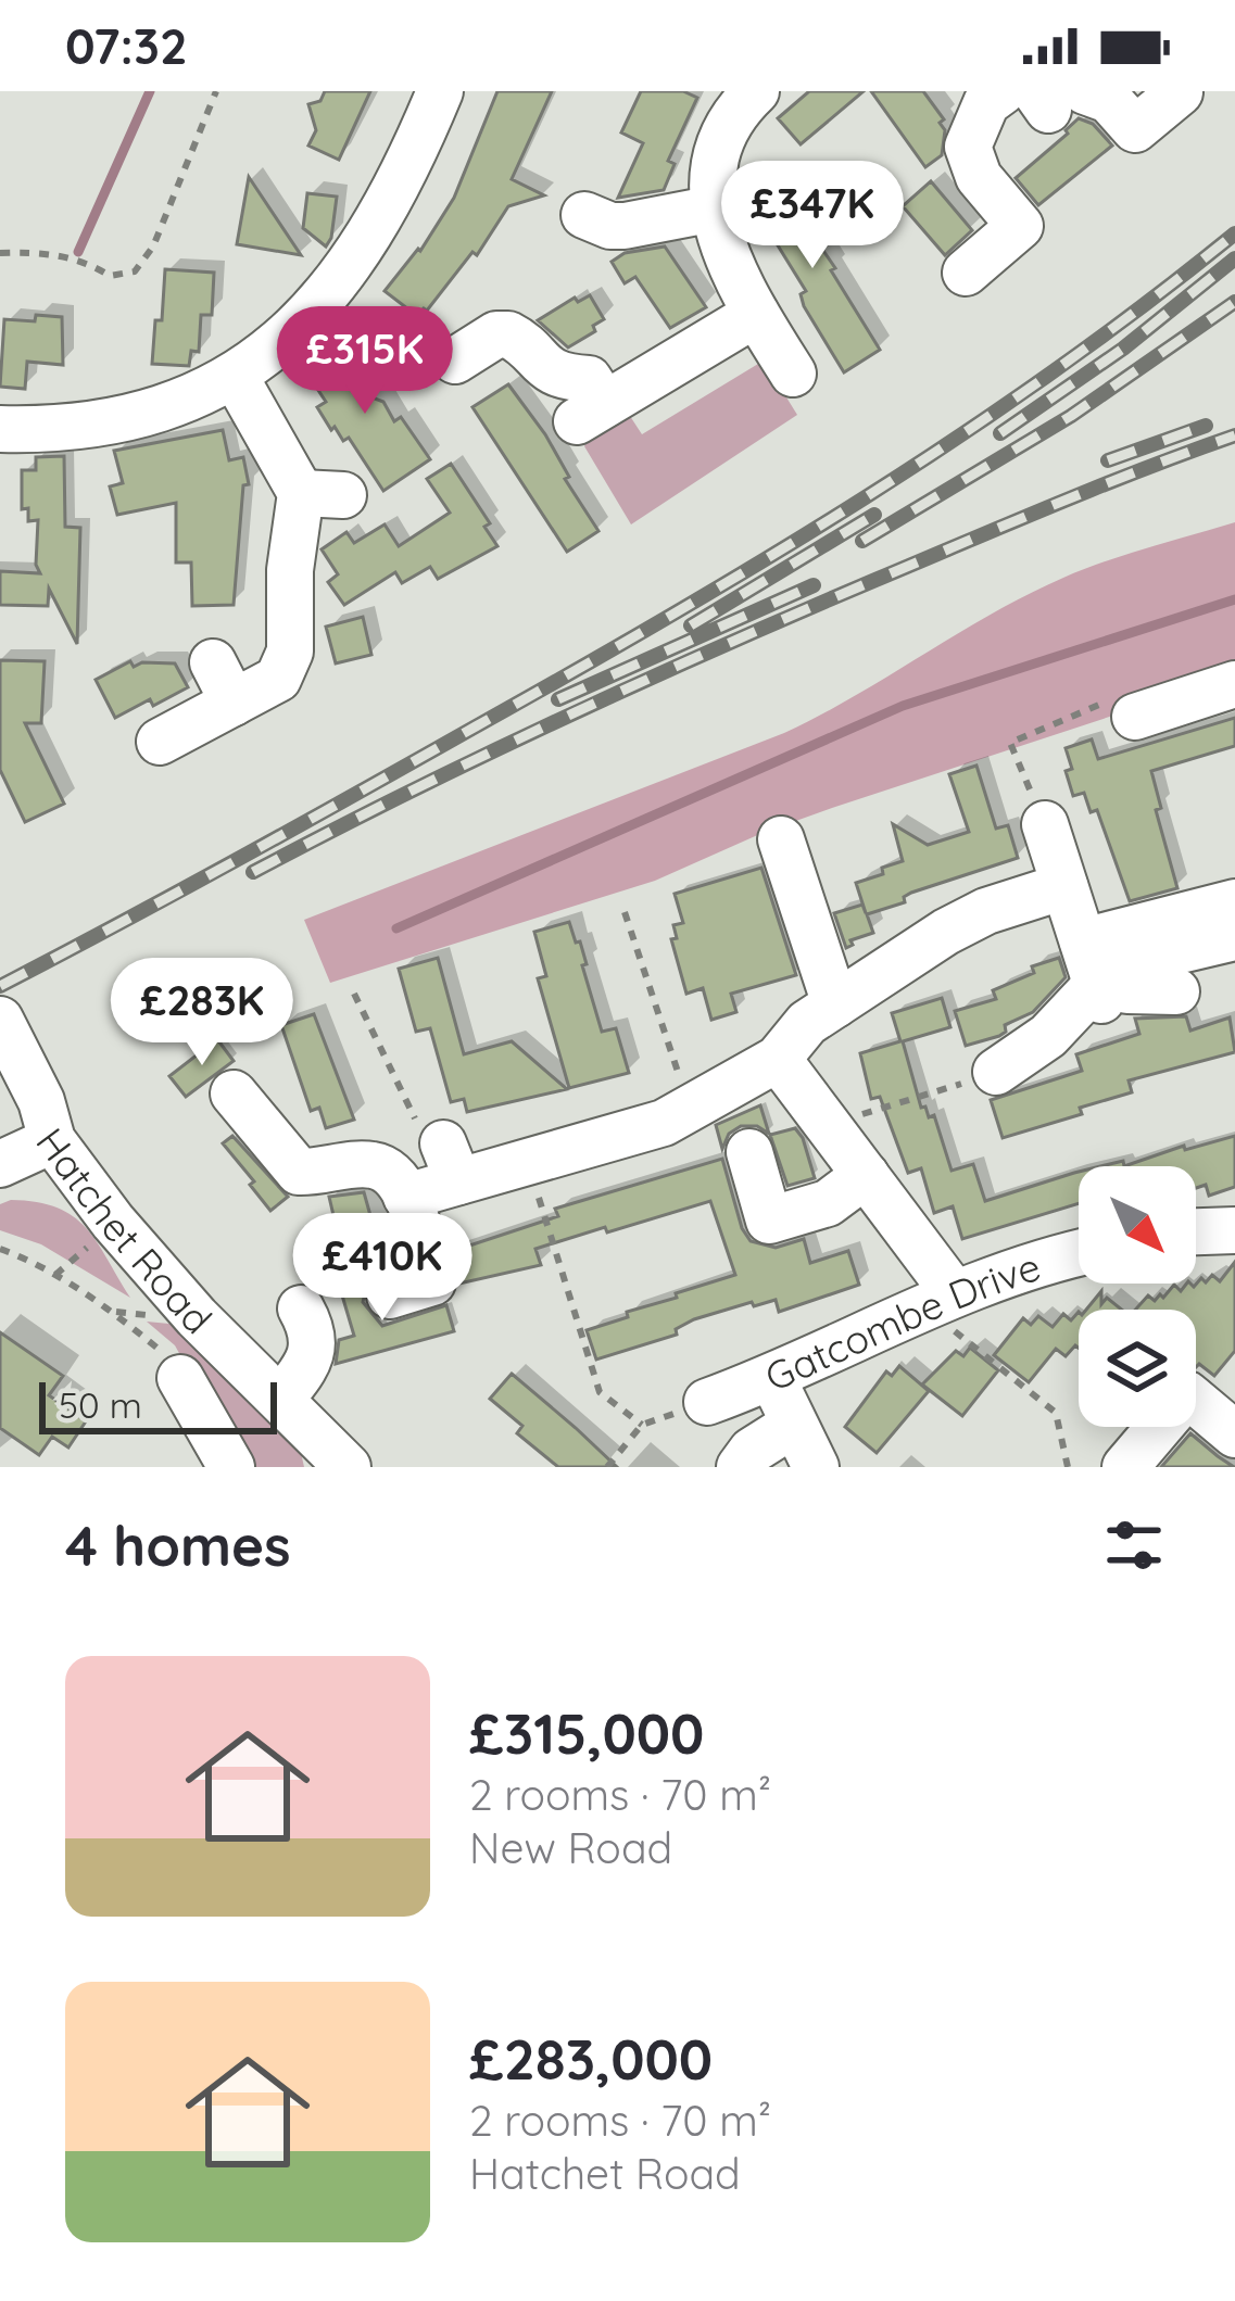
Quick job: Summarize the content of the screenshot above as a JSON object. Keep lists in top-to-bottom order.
{
  "streets": {
    "street": ["Hatchet Road", "Gatcombe Drive"]
  },
  "scale_bar": "50 m",
  "north": "bottom right",
  "page": {
    "status": "07:32",
    "price": [
      "£347K",
      "£315K",
      "£283K",
      "£410K"
    ],
    "scale": "50 m",
    "heading": "4 homes",
    "list": [
      {
        "name": "£315,000",
        "note": "2 rooms · 70 m² · New Road"
      },
      {
        "name": "£283,000",
        "note": "2 rooms · 70 m² · Hatchet Road"
      }
    ]
  }
}
